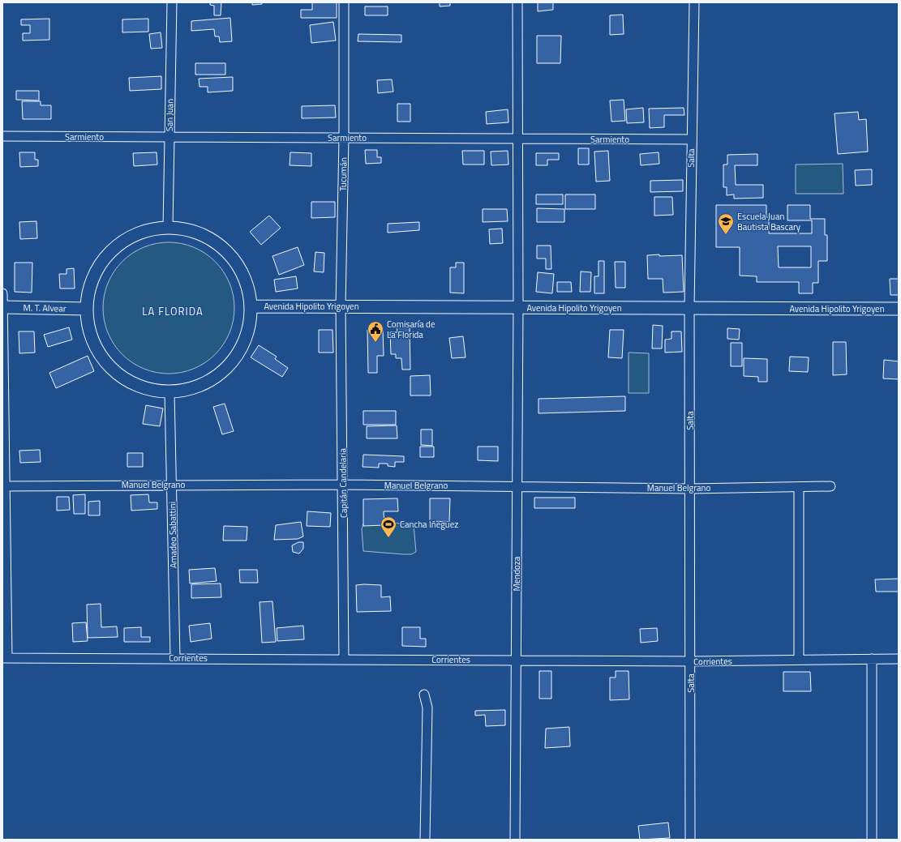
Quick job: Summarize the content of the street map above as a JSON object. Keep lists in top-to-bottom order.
{
  "streets": {
    "street": [
      "San Juan",
      "Sarmiento",
      "Salta",
      "Tucumán",
      "Avenida Hipolito Yrigoyen",
      "M. T. Alvear",
      "Capitán Candelaria",
      "Manuel Belgrano",
      "Amadeo Sabattini",
      "Mendoza",
      "Corrientes"
    ]
  },
  "crossings": [
    ["San Juan", "Sarmiento"],
    ["Sarmiento", "Salta"],
    ["Sarmiento", "Tucumán"],
    ["Sarmiento", "Mendoza"],
    ["Salta", "Avenida Hipolito Yrigoyen"],
    ["Salta", "Manuel Belgrano"],
    ["Salta", "Corrientes"],
    ["Tucumán", "Avenida Hipolito Yrigoyen"],
    ["Tucumán", "Capitán Candelaria"],
    ["Avenida Hipolito Yrigoyen", "Capitán Candelaria"],
    ["Avenida Hipolito Yrigoyen", "Mendoza"],
    ["Capitán Candelaria", "Manuel Belgrano"],
    ["Capitán Candelaria", "Corrientes"],
    ["Manuel Belgrano", "Amadeo Sabattini"],
    ["Manuel Belgrano", "Mendoza"],
    ["Amadeo Sabattini", "Corrientes"],
    ["Mendoza", "Corrientes"]
  ],
  "districts": ["LA FLORIDA"],
  "places": {
    "school or university": ["Escuela Juan Bautista Bascary"],
    "public building": ["Comisaría de La Florida"],
    "sports": ["Cancha Iñeguez"]
  }
}
